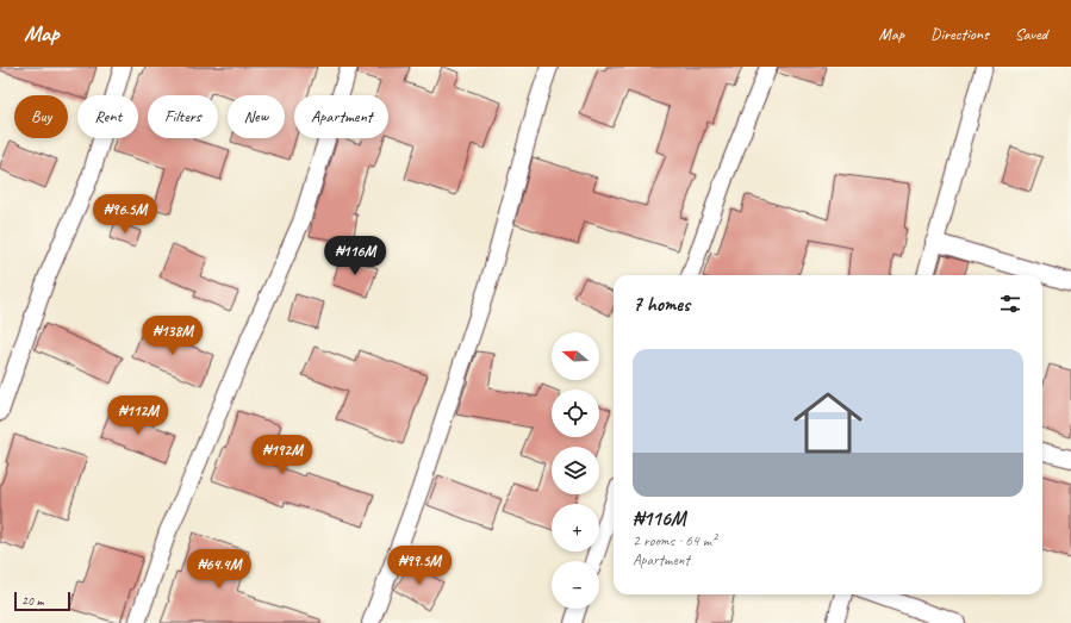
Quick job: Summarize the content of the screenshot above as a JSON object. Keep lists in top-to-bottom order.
{
  "scale_bar": "20 m",
  "north": "left",
  "page": {
    "header": "Map",
    "nav": ["Map", "Directions", "Saved"],
    "chip": [
      "Buy",
      "Rent",
      "Filters",
      "New",
      "Apartment"
    ],
    "price": [
      "₦96.5M",
      "₦116M",
      "₦138M",
      "₦112M",
      "₦192M",
      "₦99.5M",
      "₦64.4M"
    ],
    "heading": "7 homes",
    "map_buttons": ["+", "−"],
    "list": [
      {
        "name": "₦116M",
        "note": "2 rooms · 64 m² · Apartment"
      }
    ],
    "scale": "20 m"
  }
}
